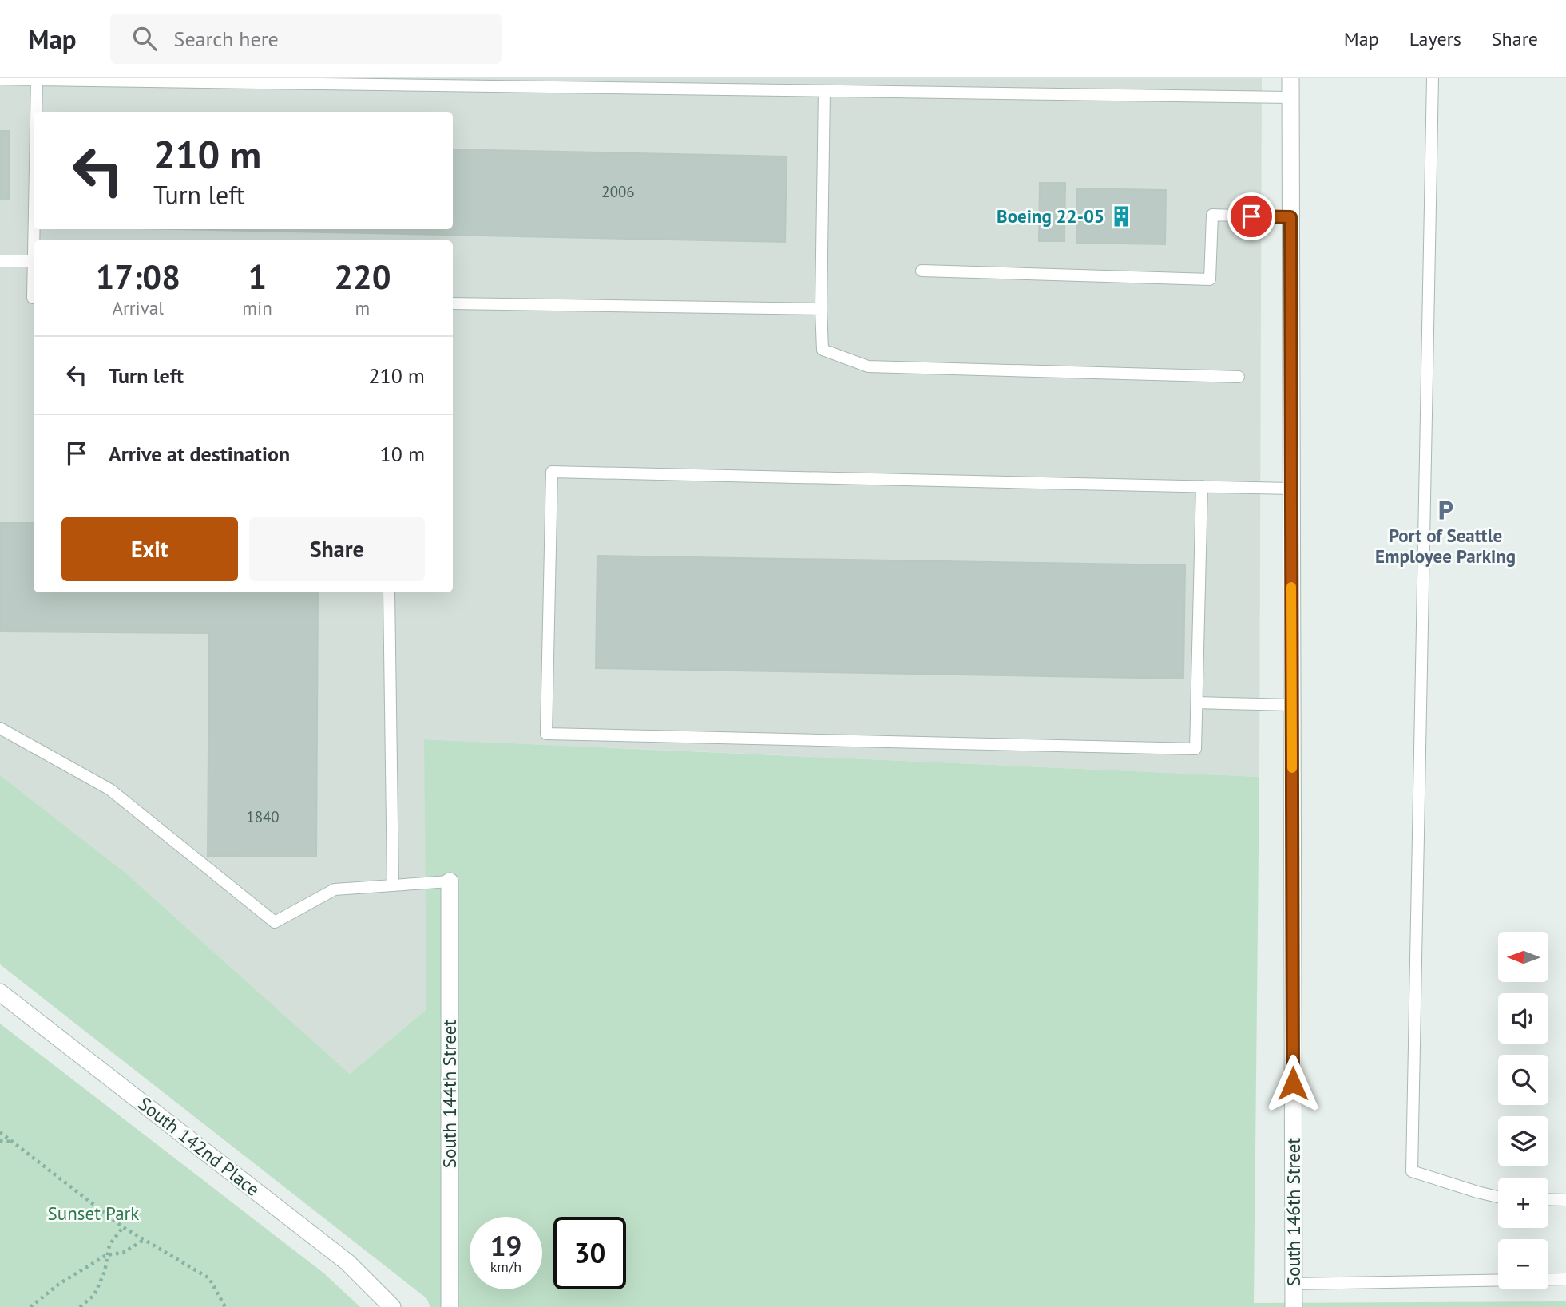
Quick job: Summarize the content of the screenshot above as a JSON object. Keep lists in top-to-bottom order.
{
  "streets": {
    "street": ["South 144th Street", "South 142nd Place", "South 146th Street"]
  },
  "parks": ["Sunset Park"],
  "places": {
    "building": ["Boeing 22-05"],
    "parking": ["Port of Seattle Employee Parking"]
  },
  "house_numbers": ["2006", "1840"],
  "north": "left",
  "page": {
    "header": "Map",
    "search": "Search here",
    "nav": ["Map", "Layers", "Share"],
    "turn": ["210 m", "Turn left"],
    "eta": [
      "17:08",
      "Arrival",
      "1",
      "min",
      "220",
      "m"
    ],
    "list": [
      {
        "name": "Turn left",
        "value": "210 m"
      },
      {
        "name": "Arrive at destination",
        "value": "10 m"
      }
    ],
    "buttons": ["Exit", "Share"],
    "map_buttons": ["+", "−"],
    "speed": "19 km/h",
    "limit": "30"
  }
}
